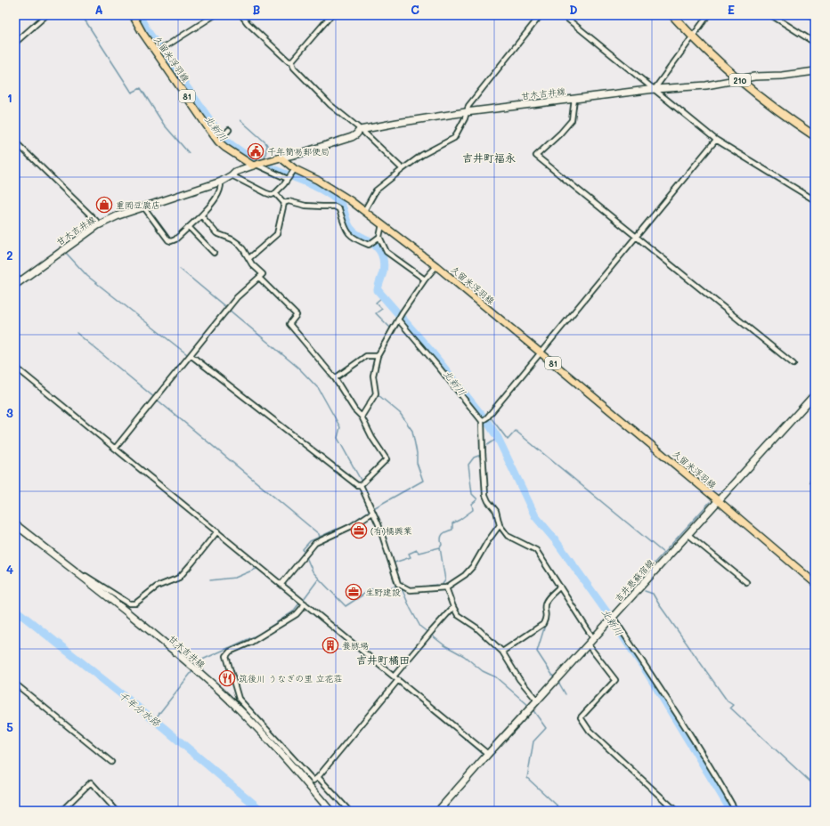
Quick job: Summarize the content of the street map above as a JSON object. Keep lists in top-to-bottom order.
{
  "streets": {
    "highway": ["210"],
    "main road": [
      "久留米浮羽線",
      "甘木吉井線",
      "81",
      "吉井恵蘇宿線"
    ]
  },
  "crossings": [
    ["久留米浮羽線", "甘木吉井線"],
    ["久留米浮羽線", "吉井恵蘇宿線"],
    ["210", "甘木吉井線"]
  ],
  "districts": ["吉井町福永", "吉井町橘田"],
  "water": ["北新川", "千年分水路"],
  "places": {
    "public building": ["千年簡易郵便局"],
    "shop": ["重岡豆腐店"],
    "office": ["(有)橘興業", "生野建設"],
    "building": ["養豚場"],
    "restaurant": ["筑後川 うなぎの里 立花荘"]
  },
  "grid": {
    "columns": [
      "A",
      "B",
      "C",
      "D",
      "E"
    ],
    "rows": [
      "1",
      "2",
      "3",
      "4",
      "5"
    ]
  }
}
